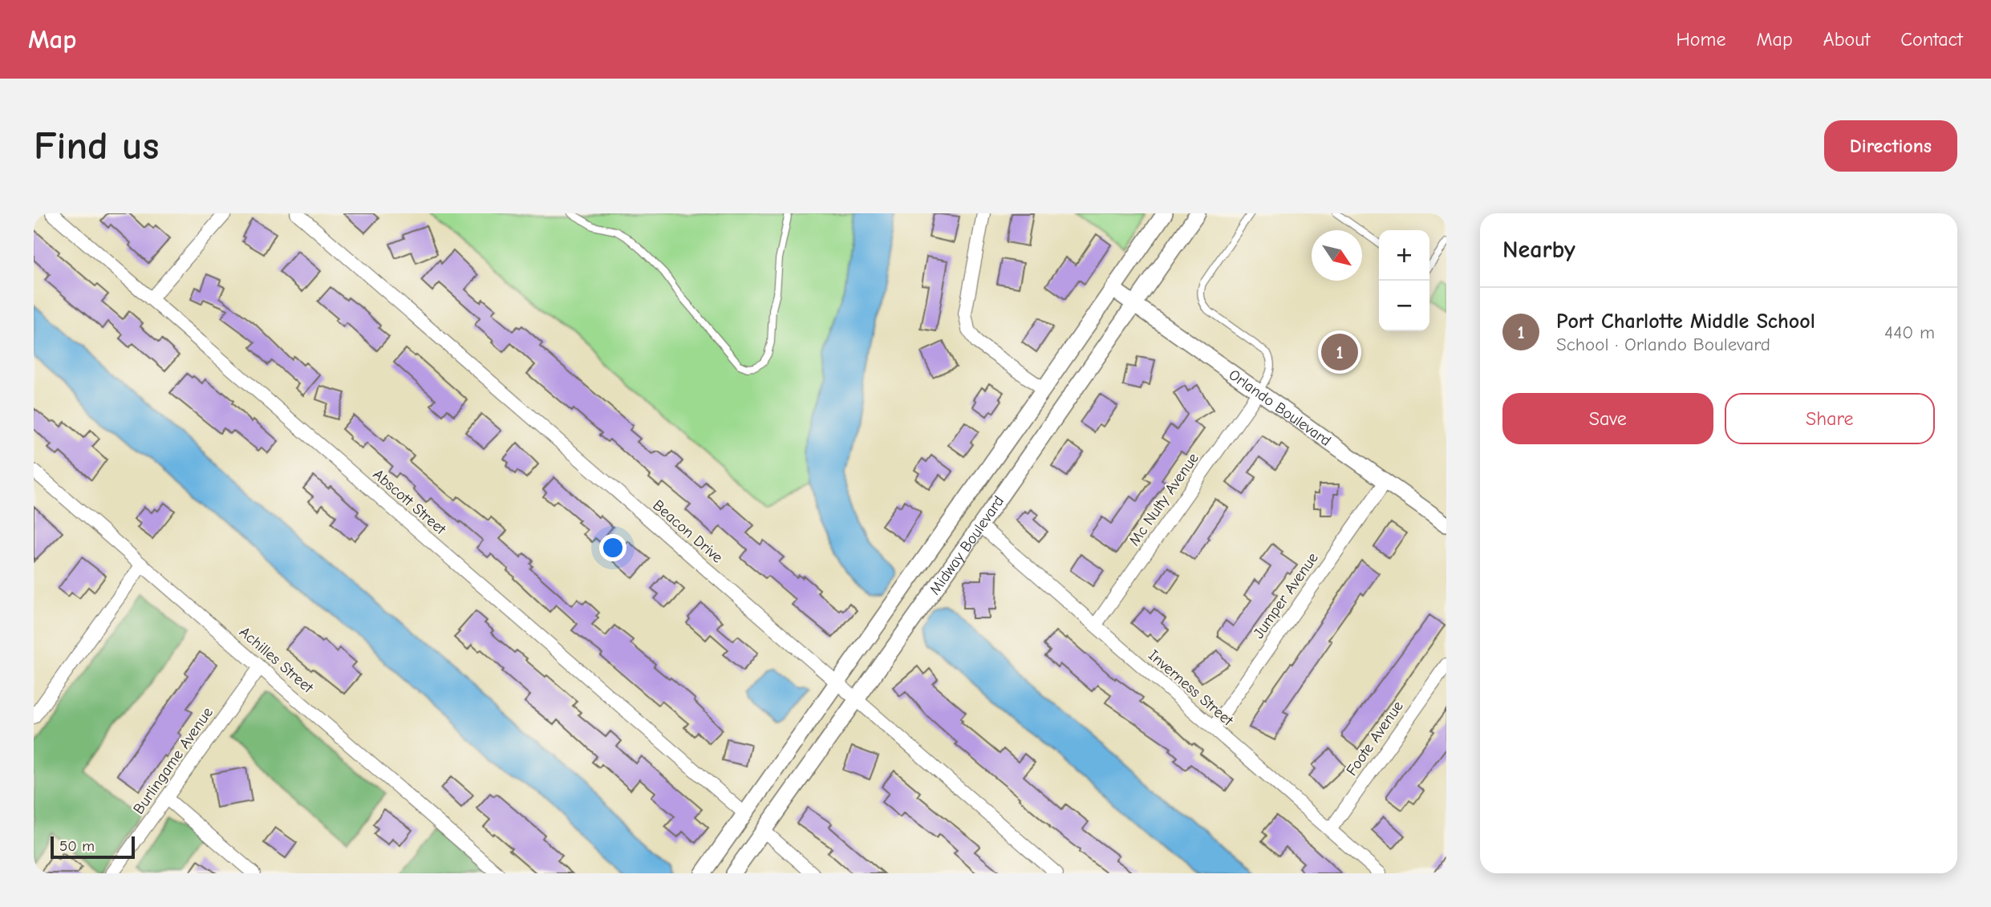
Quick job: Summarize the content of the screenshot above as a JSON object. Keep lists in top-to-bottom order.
{
  "streets": {
    "street": [
      "Orlando Boulevard",
      "Mc Nulty Avenue",
      "Abscott Street",
      "Beacon Drive",
      "Midway Boulevard",
      "Jumper Avenue",
      "Achilles Street",
      "Inverness Street",
      "Foote Avenue",
      "Burlingame Avenue"
    ]
  },
  "crossings": [
    ["Orlando Boulevard", "Mc Nulty Avenue"],
    ["Orlando Boulevard", "Midway Boulevard"],
    ["Orlando Boulevard", "Jumper Avenue"],
    ["Mc Nulty Avenue", "Inverness Street"],
    ["Abscott Street", "Midway Boulevard"],
    ["Beacon Drive", "Midway Boulevard"],
    ["Midway Boulevard", "Inverness Street"],
    ["Jumper Avenue", "Inverness Street"],
    ["Achilles Street", "Burlingame Avenue"],
    ["Inverness Street", "Foote Avenue"]
  ],
  "scale_bar": "50 m",
  "north": "bottom right",
  "page": {
    "header": "Map",
    "nav": [
      "Home",
      "Map",
      "About",
      "Contact"
    ],
    "buttons": [
      "Directions",
      ["Save", "Share"]
    ],
    "title": "Find us",
    "heading": "Nearby",
    "map_buttons": ["+", "−"],
    "list": [
      {
        "mark": "1",
        "name": "Port Charlotte Middle School",
        "note": "School · Orlando Boulevard",
        "value": "440 m"
      }
    ],
    "pins": "1",
    "scale": "50 m"
  }
}
